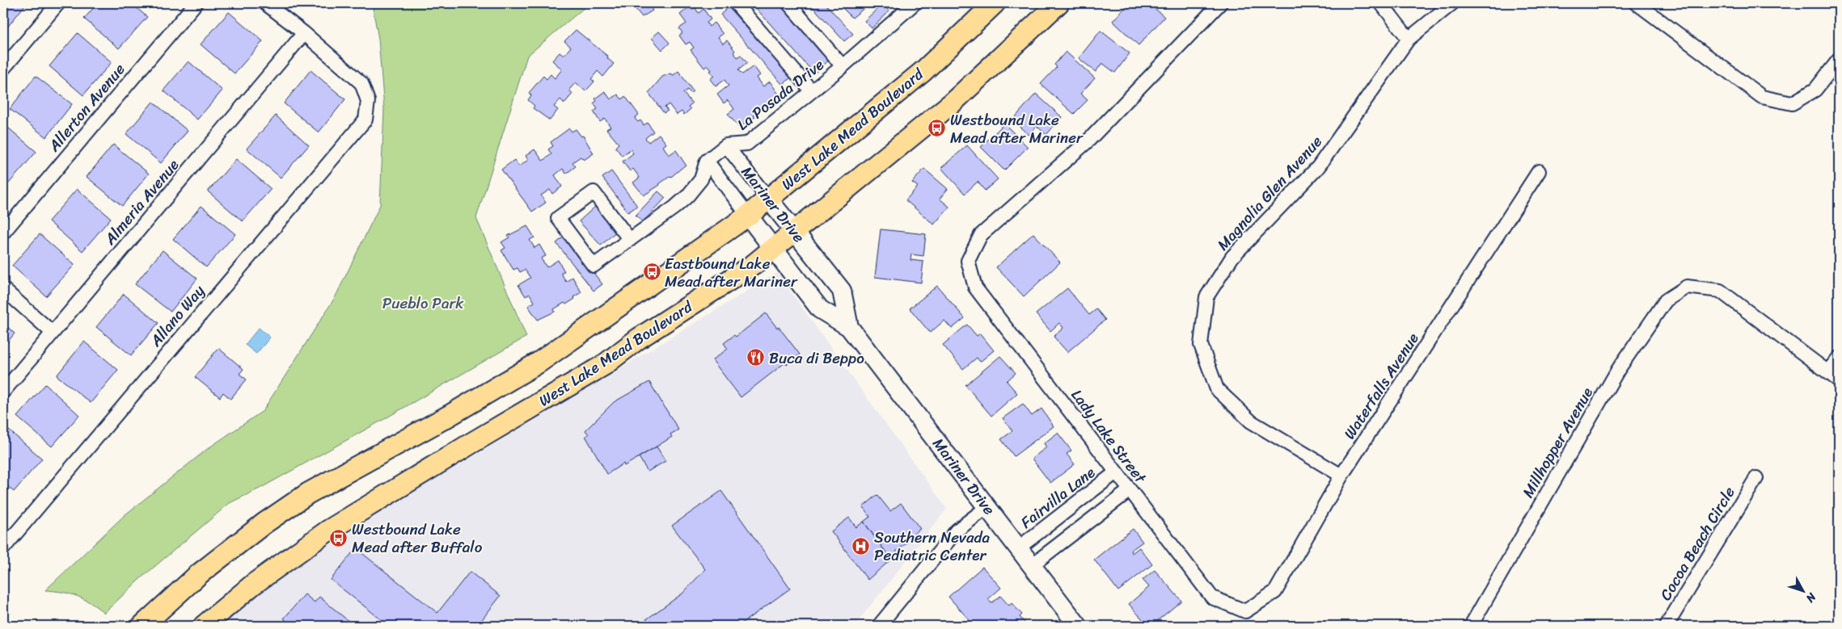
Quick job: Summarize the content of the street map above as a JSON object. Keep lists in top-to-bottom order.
{
  "streets": {
    "main road": ["West Lake Mead Boulevard"],
    "street": [
      "La Posada Drive",
      "Allerton Avenue",
      "Magnolia Glen Avenue",
      "Almeria Avenue",
      "Mariner Drive",
      "Allano Way",
      "Waterfalls Avenue",
      "Lady Lake Street",
      "Millhopper Avenue",
      "Fairvilla Lane",
      "Cocoa Beach Circle"
    ]
  },
  "crossings": [
    ["La Posada Drive", "Mariner Drive"],
    ["West Lake Mead Boulevard", "Mariner Drive"],
    ["Magnolia Glen Avenue", "Waterfalls Avenue"],
    ["Almeria Avenue", "Allano Way"],
    ["Mariner Drive", "Fairvilla Lane"],
    ["Waterfalls Avenue", "Lady Lake Street"],
    ["Lady Lake Street", "Fairvilla Lane"]
  ],
  "parks": ["Pueblo Park"],
  "places": {
    "bus stop": ["Westbound Lake Mead after Mariner", "Eastbound Lake Mead after Mariner", "Westbound Lake Mead after Buffalo"],
    "restaurant": ["Buca di Beppo"],
    "hospital": ["Southern Nevada Pediatric Center"]
  },
  "north": "bottom right"
}
